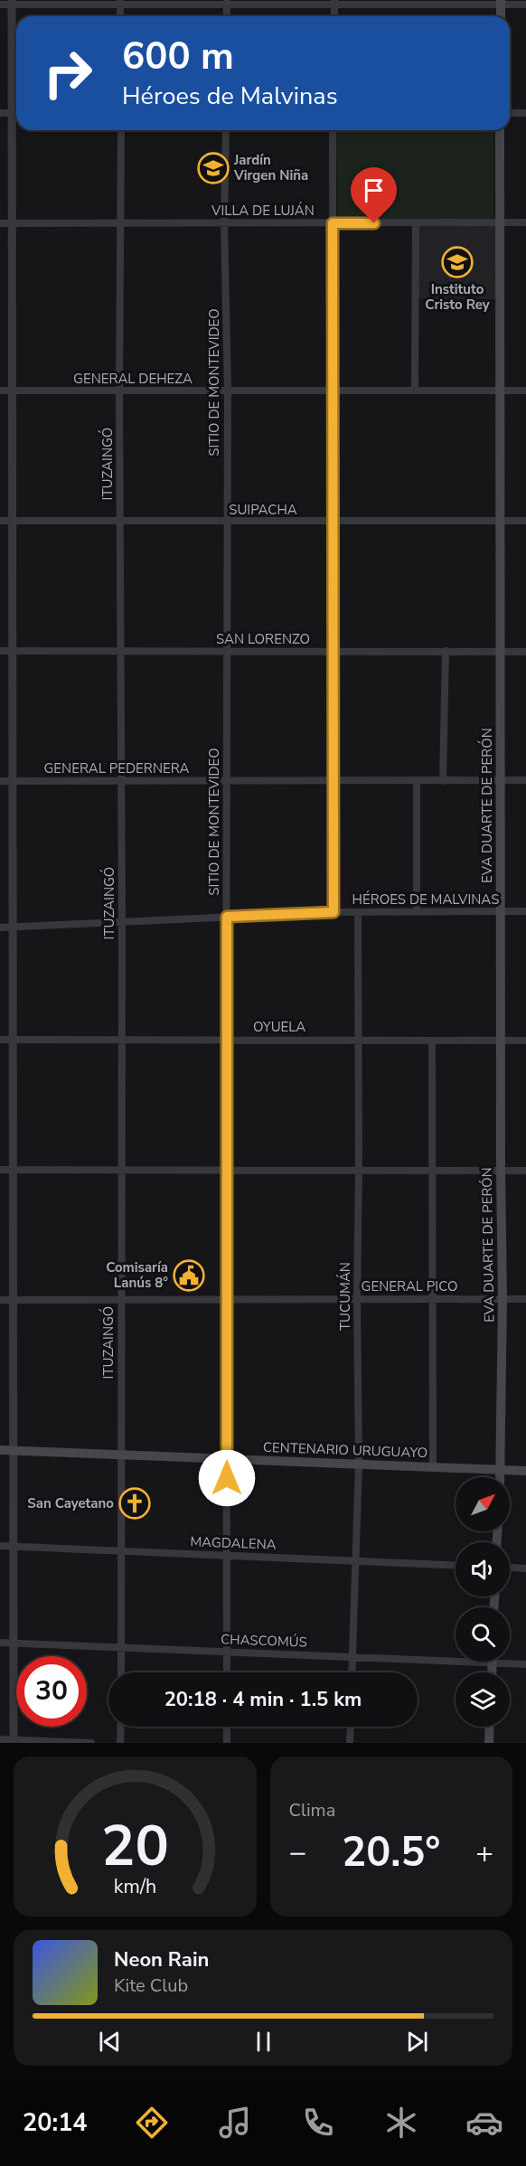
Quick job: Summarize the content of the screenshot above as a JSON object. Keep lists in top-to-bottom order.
{
  "streets": {
    "main road": ["EVA DUARTE DE PERÓN", "CENTENARIO URUGUAYO"],
    "street": [
      "VILLA DE LUJÁN",
      "GENERAL DEHEZA",
      "SITIO DE MONTEVIDEO",
      "ITUZAINGÓ",
      "SUIPACHA",
      "SAN LORENZO",
      "GENERAL PEDERNERA",
      "HÉROES DE MALVINAS",
      "OYUELA",
      "GENERAL PICO",
      "TUCUMÁN",
      "MAGDALENA",
      "CHASCOMÚS"
    ]
  },
  "crossings": [
    ["VILLA DE LUJÁN", "SITIO DE MONTEVIDEO"],
    ["VILLA DE LUJÁN", "ITUZAINGÓ"],
    ["VILLA DE LUJÁN", "EVA DUARTE DE PERÓN"],
    ["GENERAL DEHEZA", "SITIO DE MONTEVIDEO"],
    ["GENERAL DEHEZA", "ITUZAINGÓ"],
    ["GENERAL DEHEZA", "EVA DUARTE DE PERÓN"],
    ["SITIO DE MONTEVIDEO", "SUIPACHA"],
    ["SITIO DE MONTEVIDEO", "SAN LORENZO"],
    ["SITIO DE MONTEVIDEO", "GENERAL PEDERNERA"],
    ["SITIO DE MONTEVIDEO", "HÉROES DE MALVINAS"],
    ["SITIO DE MONTEVIDEO", "OYUELA"],
    ["SITIO DE MONTEVIDEO", "GENERAL PICO"],
    ["SITIO DE MONTEVIDEO", "CENTENARIO URUGUAYO"],
    ["SITIO DE MONTEVIDEO", "MAGDALENA"],
    ["SITIO DE MONTEVIDEO", "CHASCOMÚS"],
    ["ITUZAINGÓ", "SUIPACHA"],
    ["ITUZAINGÓ", "SAN LORENZO"],
    ["ITUZAINGÓ", "GENERAL PEDERNERA"],
    ["ITUZAINGÓ", "HÉROES DE MALVINAS"],
    ["ITUZAINGÓ", "OYUELA"],
    ["ITUZAINGÓ", "GENERAL PICO"],
    ["ITUZAINGÓ", "CENTENARIO URUGUAYO"],
    ["ITUZAINGÓ", "MAGDALENA"],
    ["ITUZAINGÓ", "CHASCOMÚS"],
    ["SUIPACHA", "EVA DUARTE DE PERÓN"],
    ["SAN LORENZO", "EVA DUARTE DE PERÓN"],
    ["GENERAL PEDERNERA", "EVA DUARTE DE PERÓN"],
    ["EVA DUARTE DE PERÓN", "HÉROES DE MALVINAS"],
    ["EVA DUARTE DE PERÓN", "OYUELA"],
    ["EVA DUARTE DE PERÓN", "GENERAL PICO"],
    ["EVA DUARTE DE PERÓN", "CENTENARIO URUGUAYO"],
    ["HÉROES DE MALVINAS", "TUCUMÁN"],
    ["OYUELA", "TUCUMÁN"],
    ["GENERAL PICO", "TUCUMÁN"],
    ["TUCUMÁN", "CENTENARIO URUGUAYO"],
    ["TUCUMÁN", "MAGDALENA"],
    ["TUCUMÁN", "CHASCOMÚS"]
  ],
  "places": {
    "school or university": ["Jardín Virgen Niña", "Instituto Cristo Rey"],
    "public building": ["Comisaría Lanús 8°"],
    "church": ["San Cayetano"]
  },
  "north": "top right",
  "page": {
    "turn": ["600 m", "Héroes de Malvinas"],
    "limit": "30",
    "trip": "20:18 · 4 min · 1.5 km",
    "tile": "Clima",
    "heat": ["−", "20.5°", "+"],
    "song": ["Neon Rain", "Kite Club"],
    "tabs": "20:14",
    "gauge": ["20", "km/h"]
  }
}
